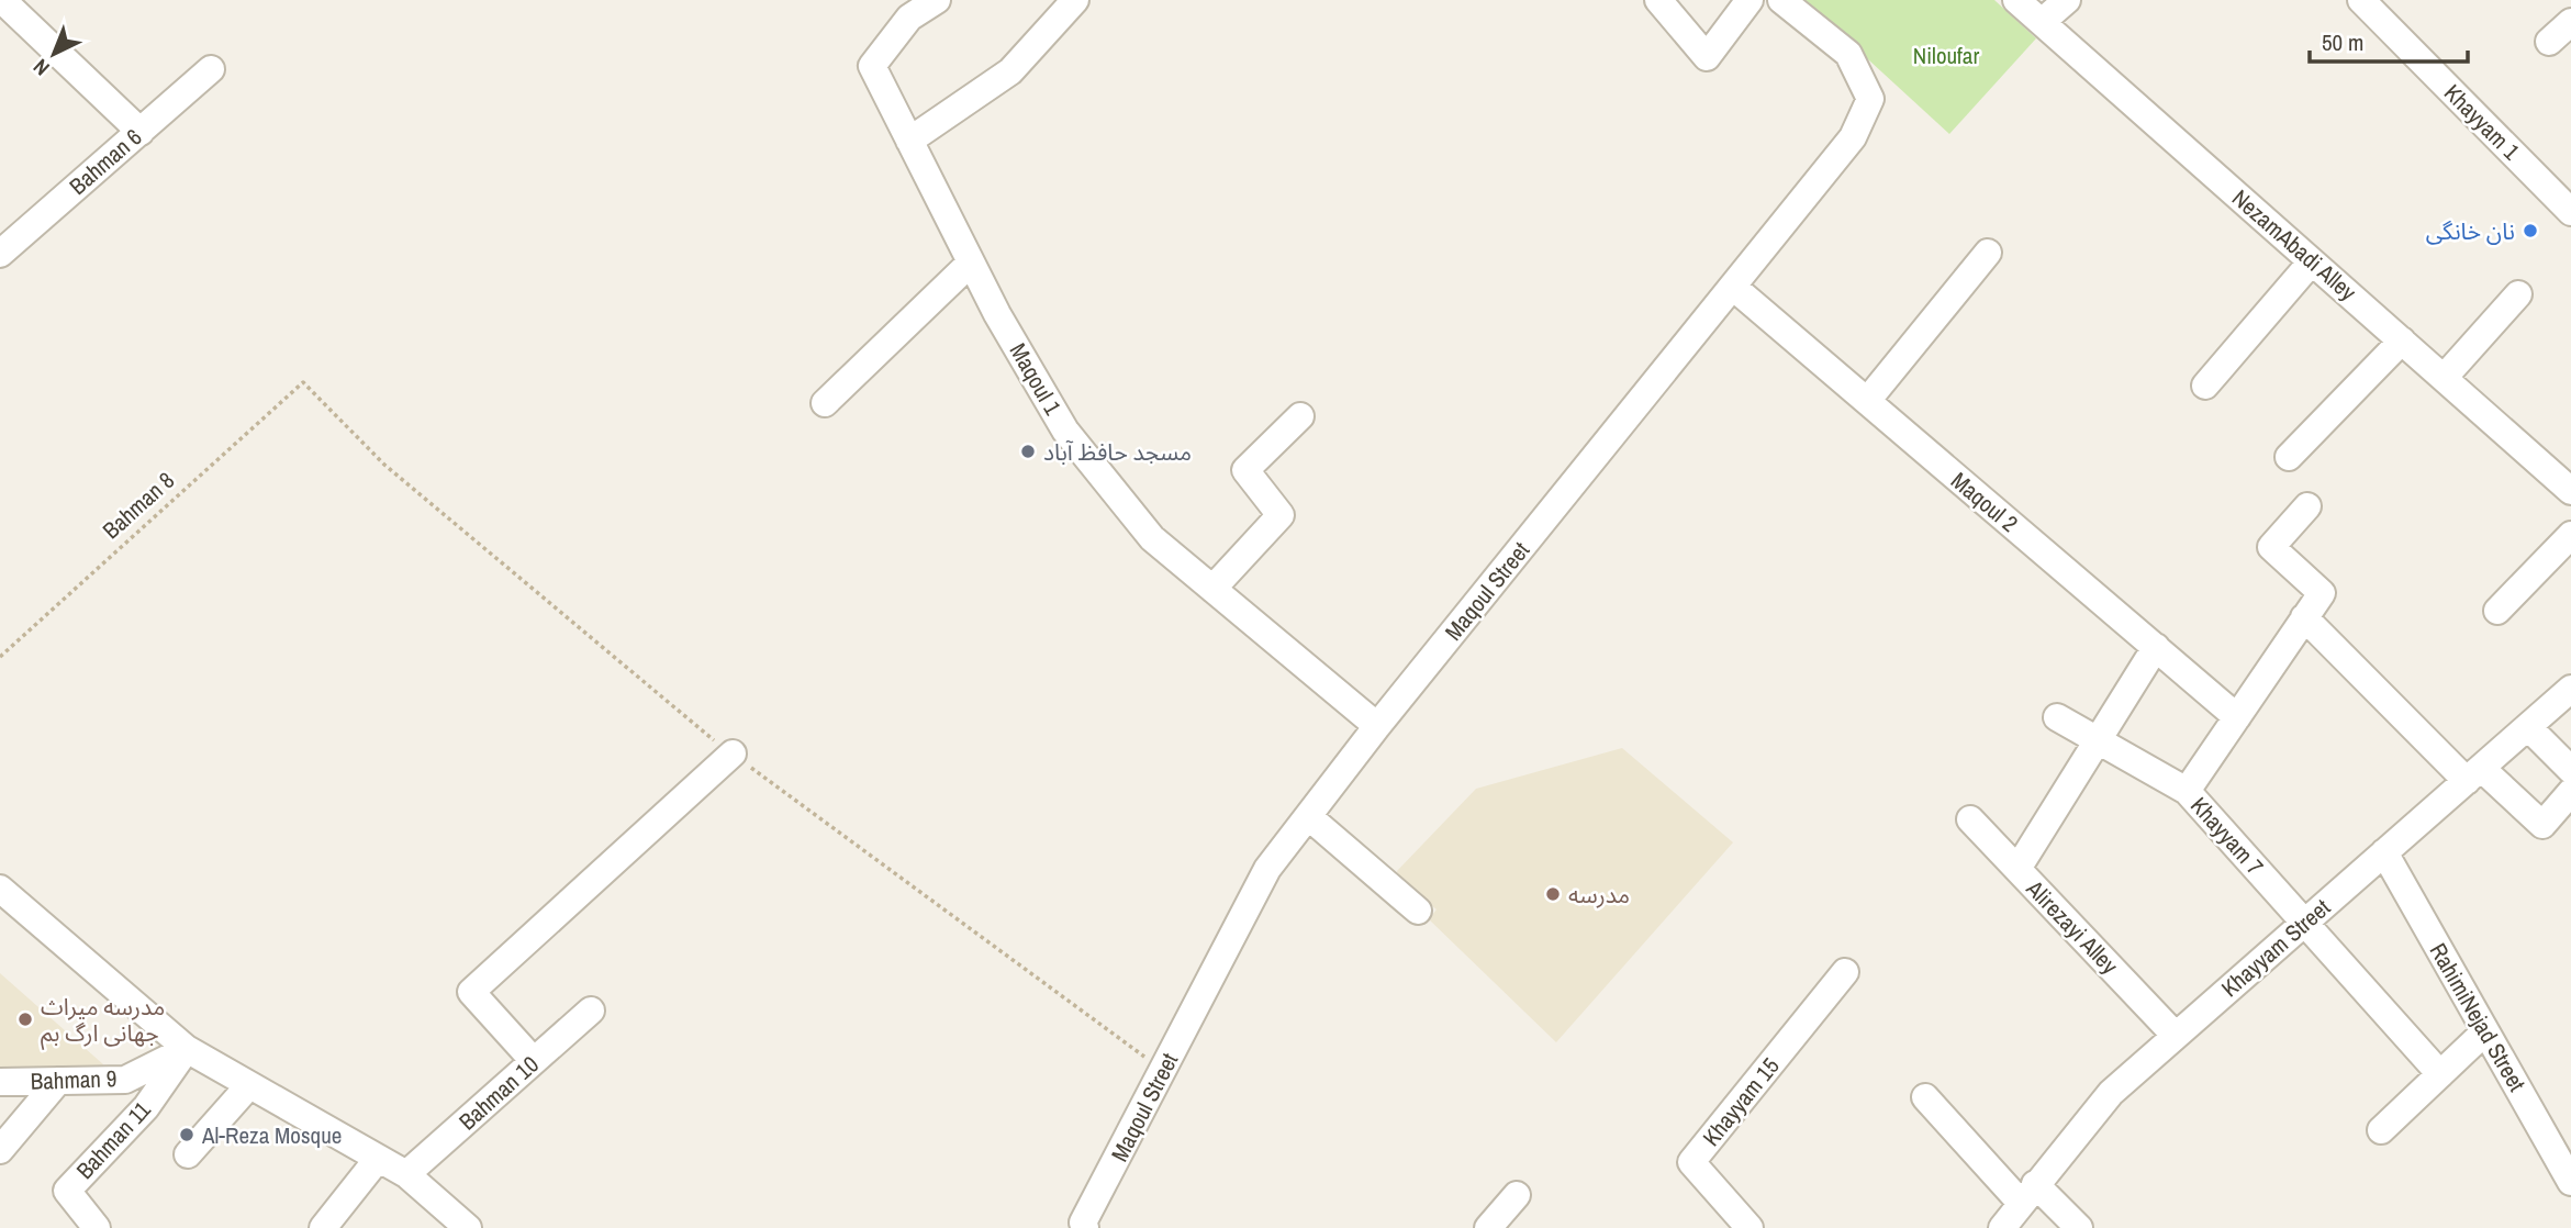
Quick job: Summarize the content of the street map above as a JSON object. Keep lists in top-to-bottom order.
{
  "streets": {
    "street": [
      "Khayyam 1",
      "Bahman 6",
      "NezamAbadi Alley",
      "Maqoul 1",
      "Maqoul 2",
      "Maqoul Street",
      "Khayyam 7",
      "Alirezayi Alley",
      "Khayyam Street",
      "RahimiNejad Street",
      "Bahman 9",
      "Bahman 10",
      "Khayyam 15",
      "Bahman 11"
    ],
    "path": ["Bahman 8"]
  },
  "crossings": [
    ["Maqoul 1", "Maqoul Street"],
    ["Maqoul 2", "Maqoul Street"],
    ["Khayyam 7", "Khayyam Street"],
    ["Alirezayi Alley", "Khayyam Street"],
    ["Khayyam Street", "RahimiNejad Street"],
    ["Bahman 9", "Bahman 11"]
  ],
  "parks": ["Niloufar"],
  "places": [
    "نان خانگی",
    "مسجد حافظ آباد",
    "مدرسه",
    "مدرسه میراث جهانی ارگ بم",
    "Al-Reza Mosque"
  ],
  "scale_bar": "50 m",
  "north": "bottom left"
}
